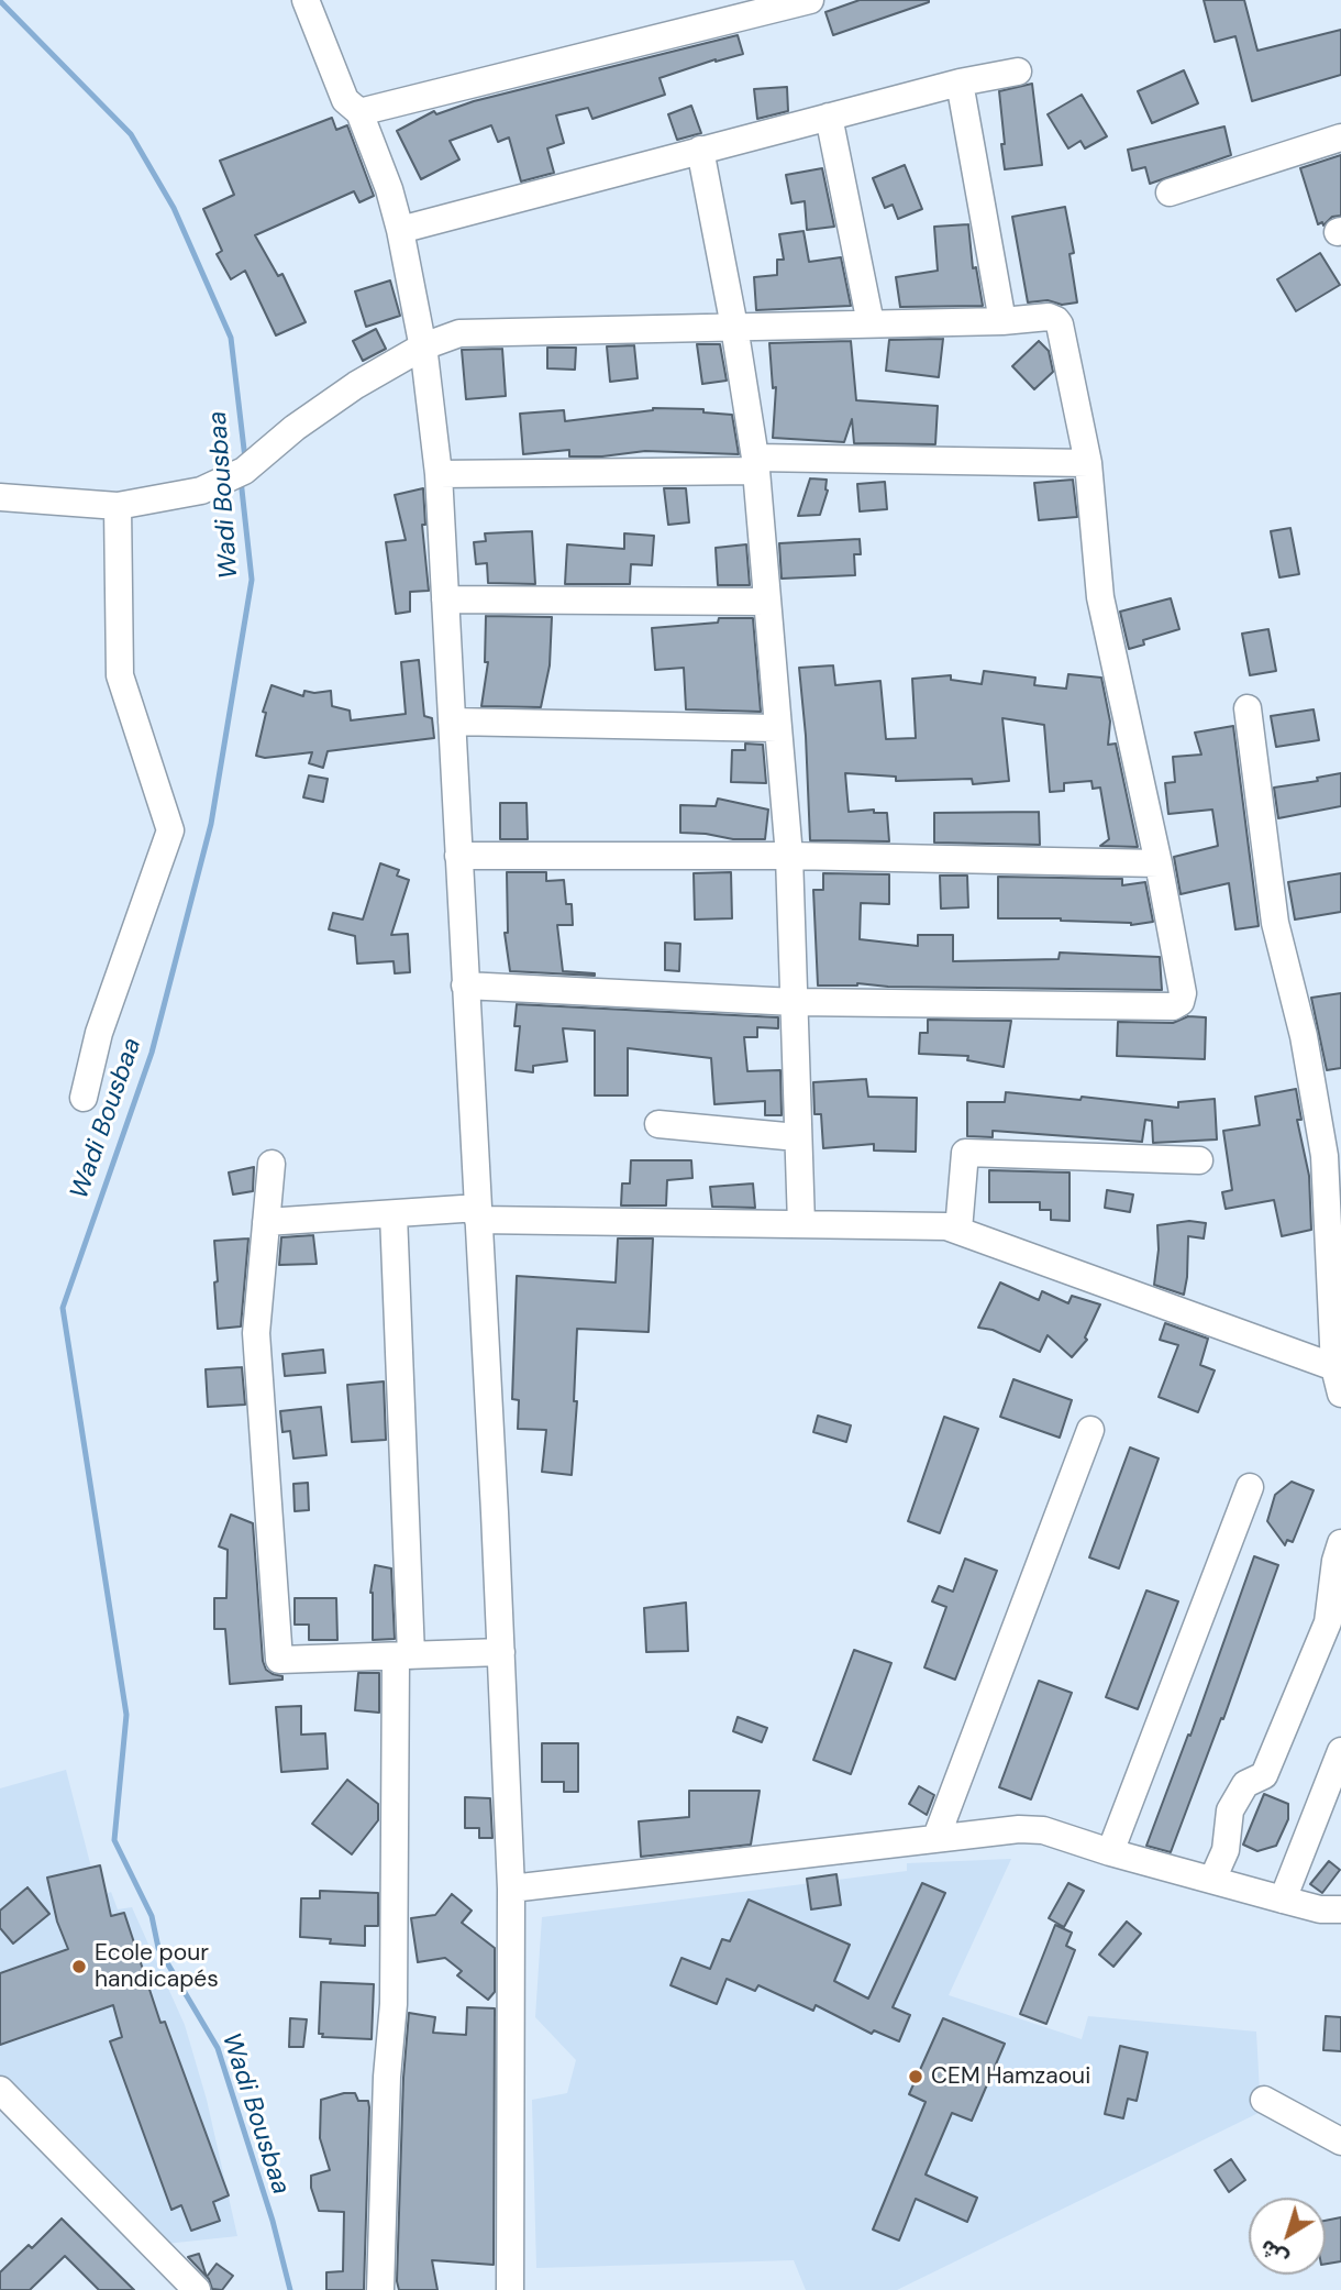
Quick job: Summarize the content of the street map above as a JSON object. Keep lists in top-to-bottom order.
{
  "water": ["Wadi Bousbaa"],
  "places": ["Ecole pour handicapés", "CEM Hamzaoui"],
  "north": "bottom left"
}
